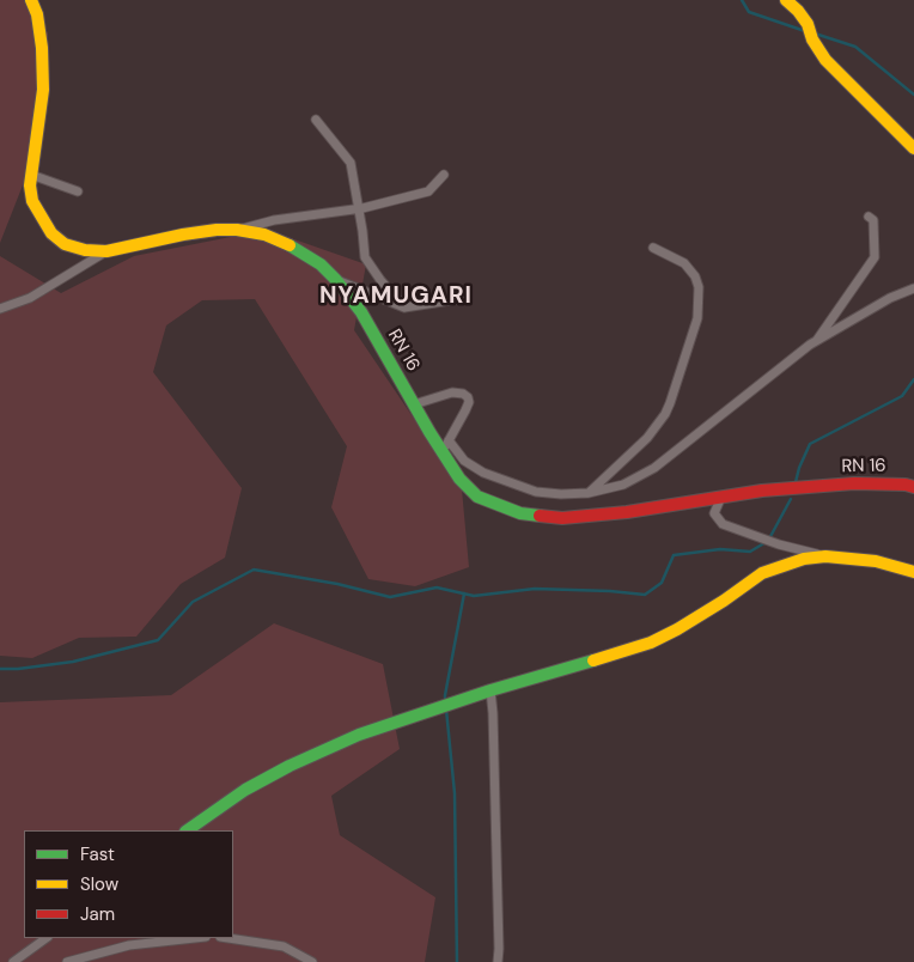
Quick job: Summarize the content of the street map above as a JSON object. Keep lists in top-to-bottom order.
{
  "streets": {
    "main road": ["RN 16"]
  },
  "districts": ["NYAMUGARI"],
  "legend": ["Fast", "Slow", "Jam"]
}
